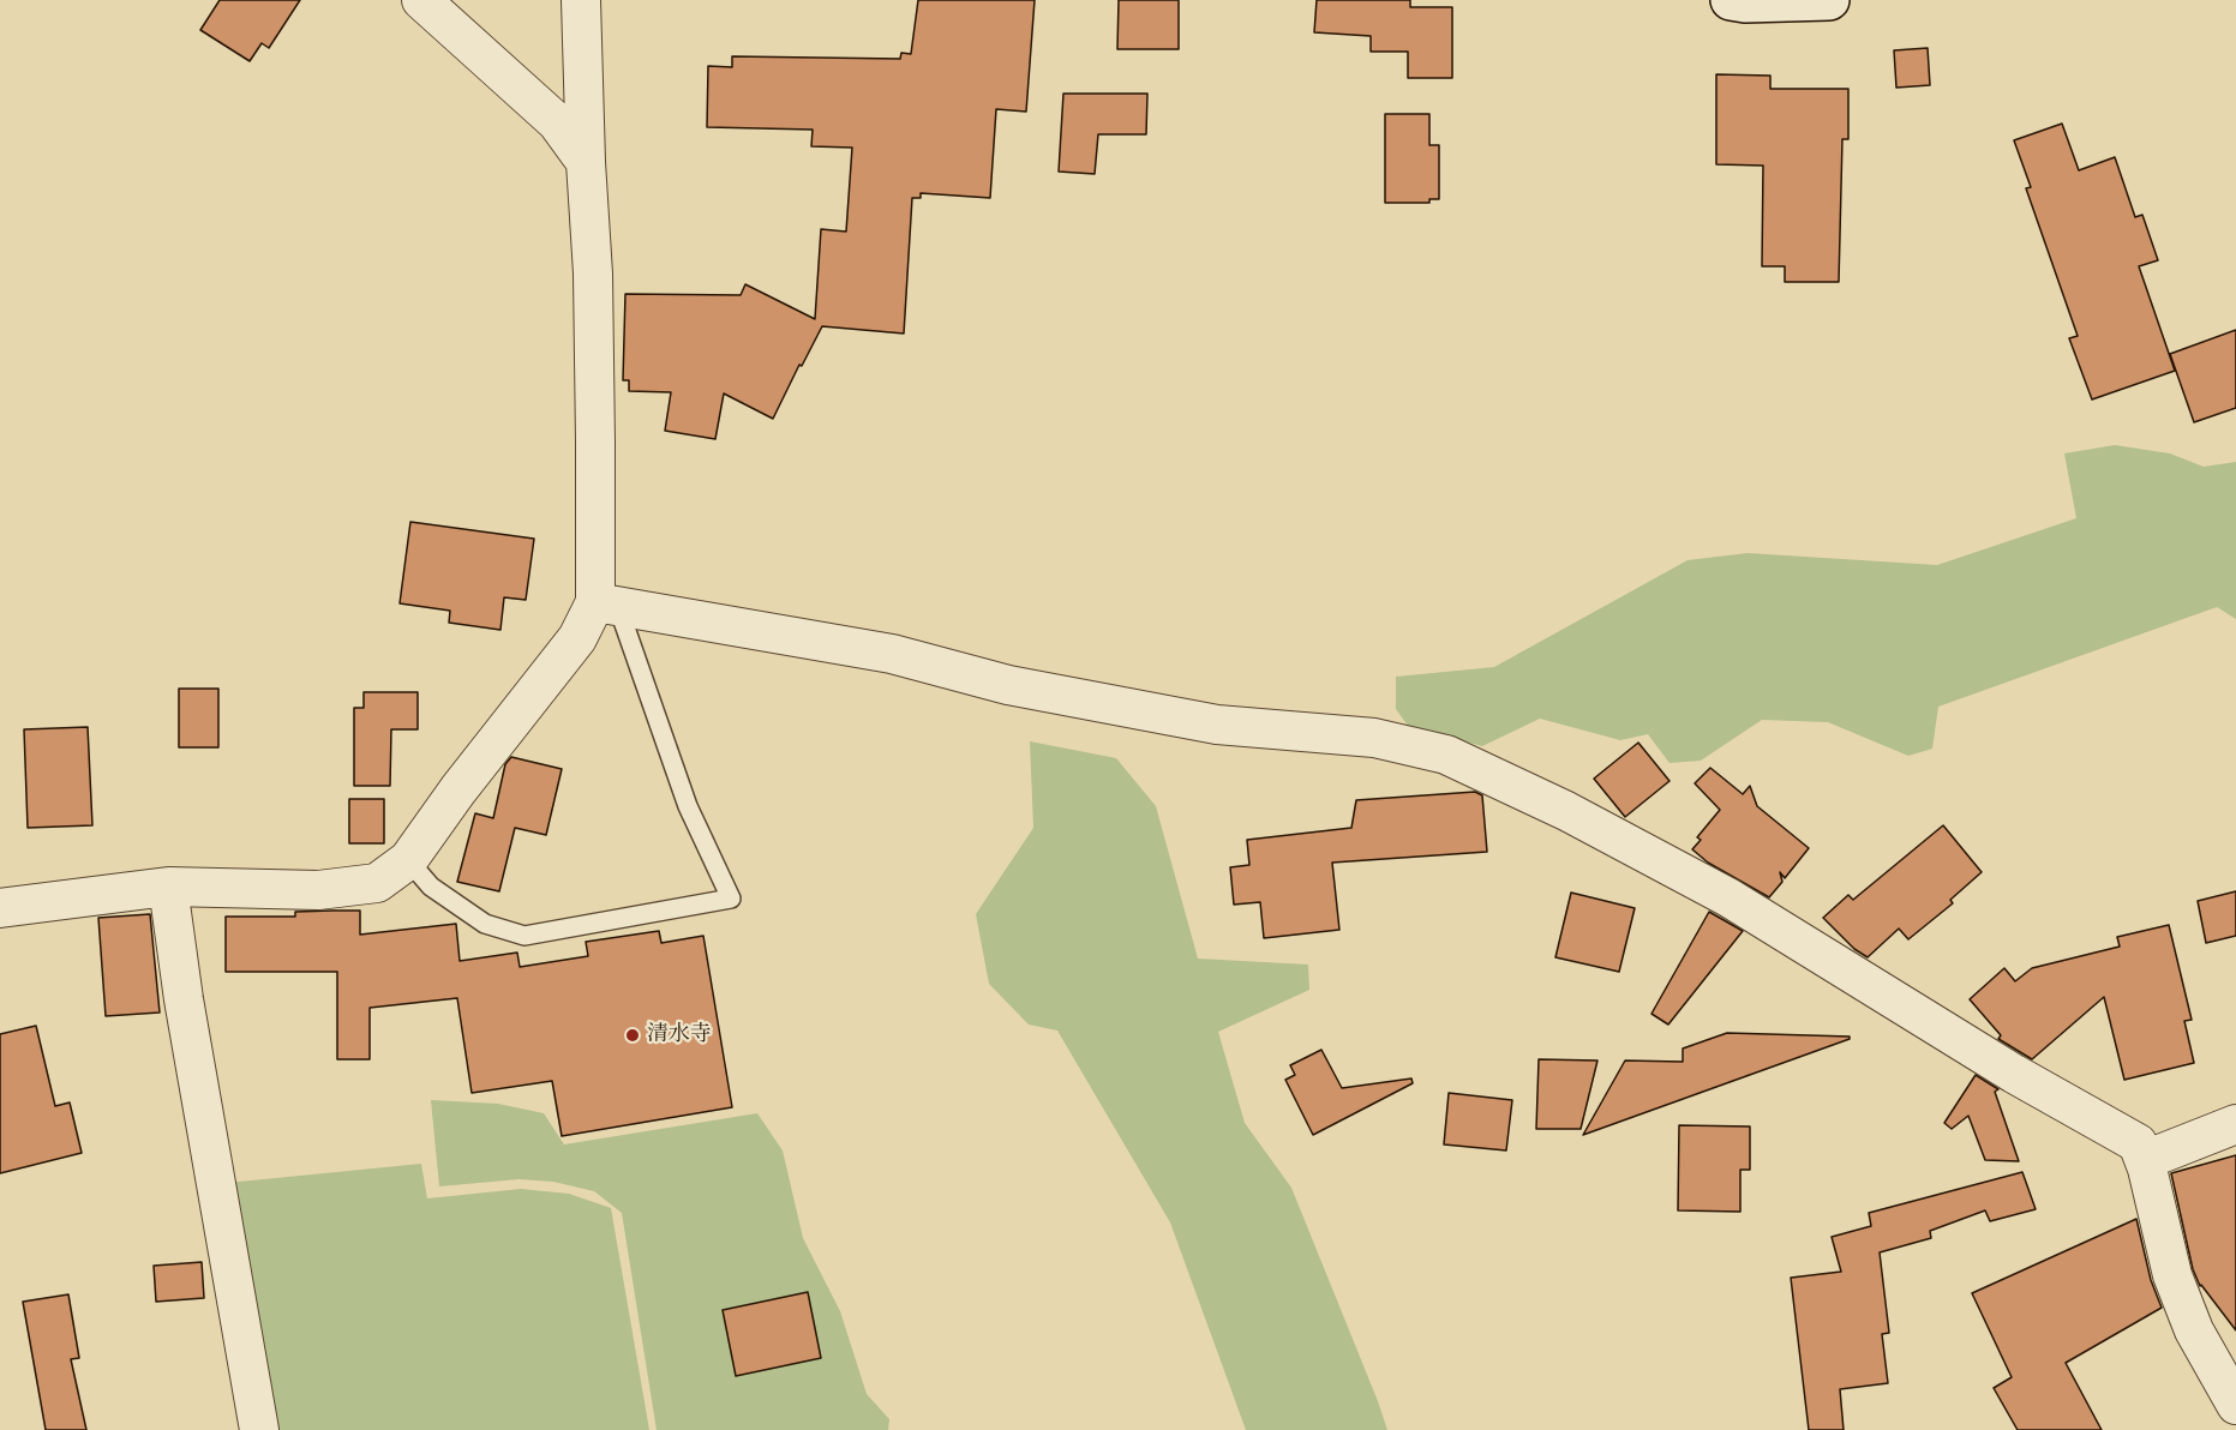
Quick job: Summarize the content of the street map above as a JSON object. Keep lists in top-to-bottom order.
{
  "places": ["清水寺"]
}
